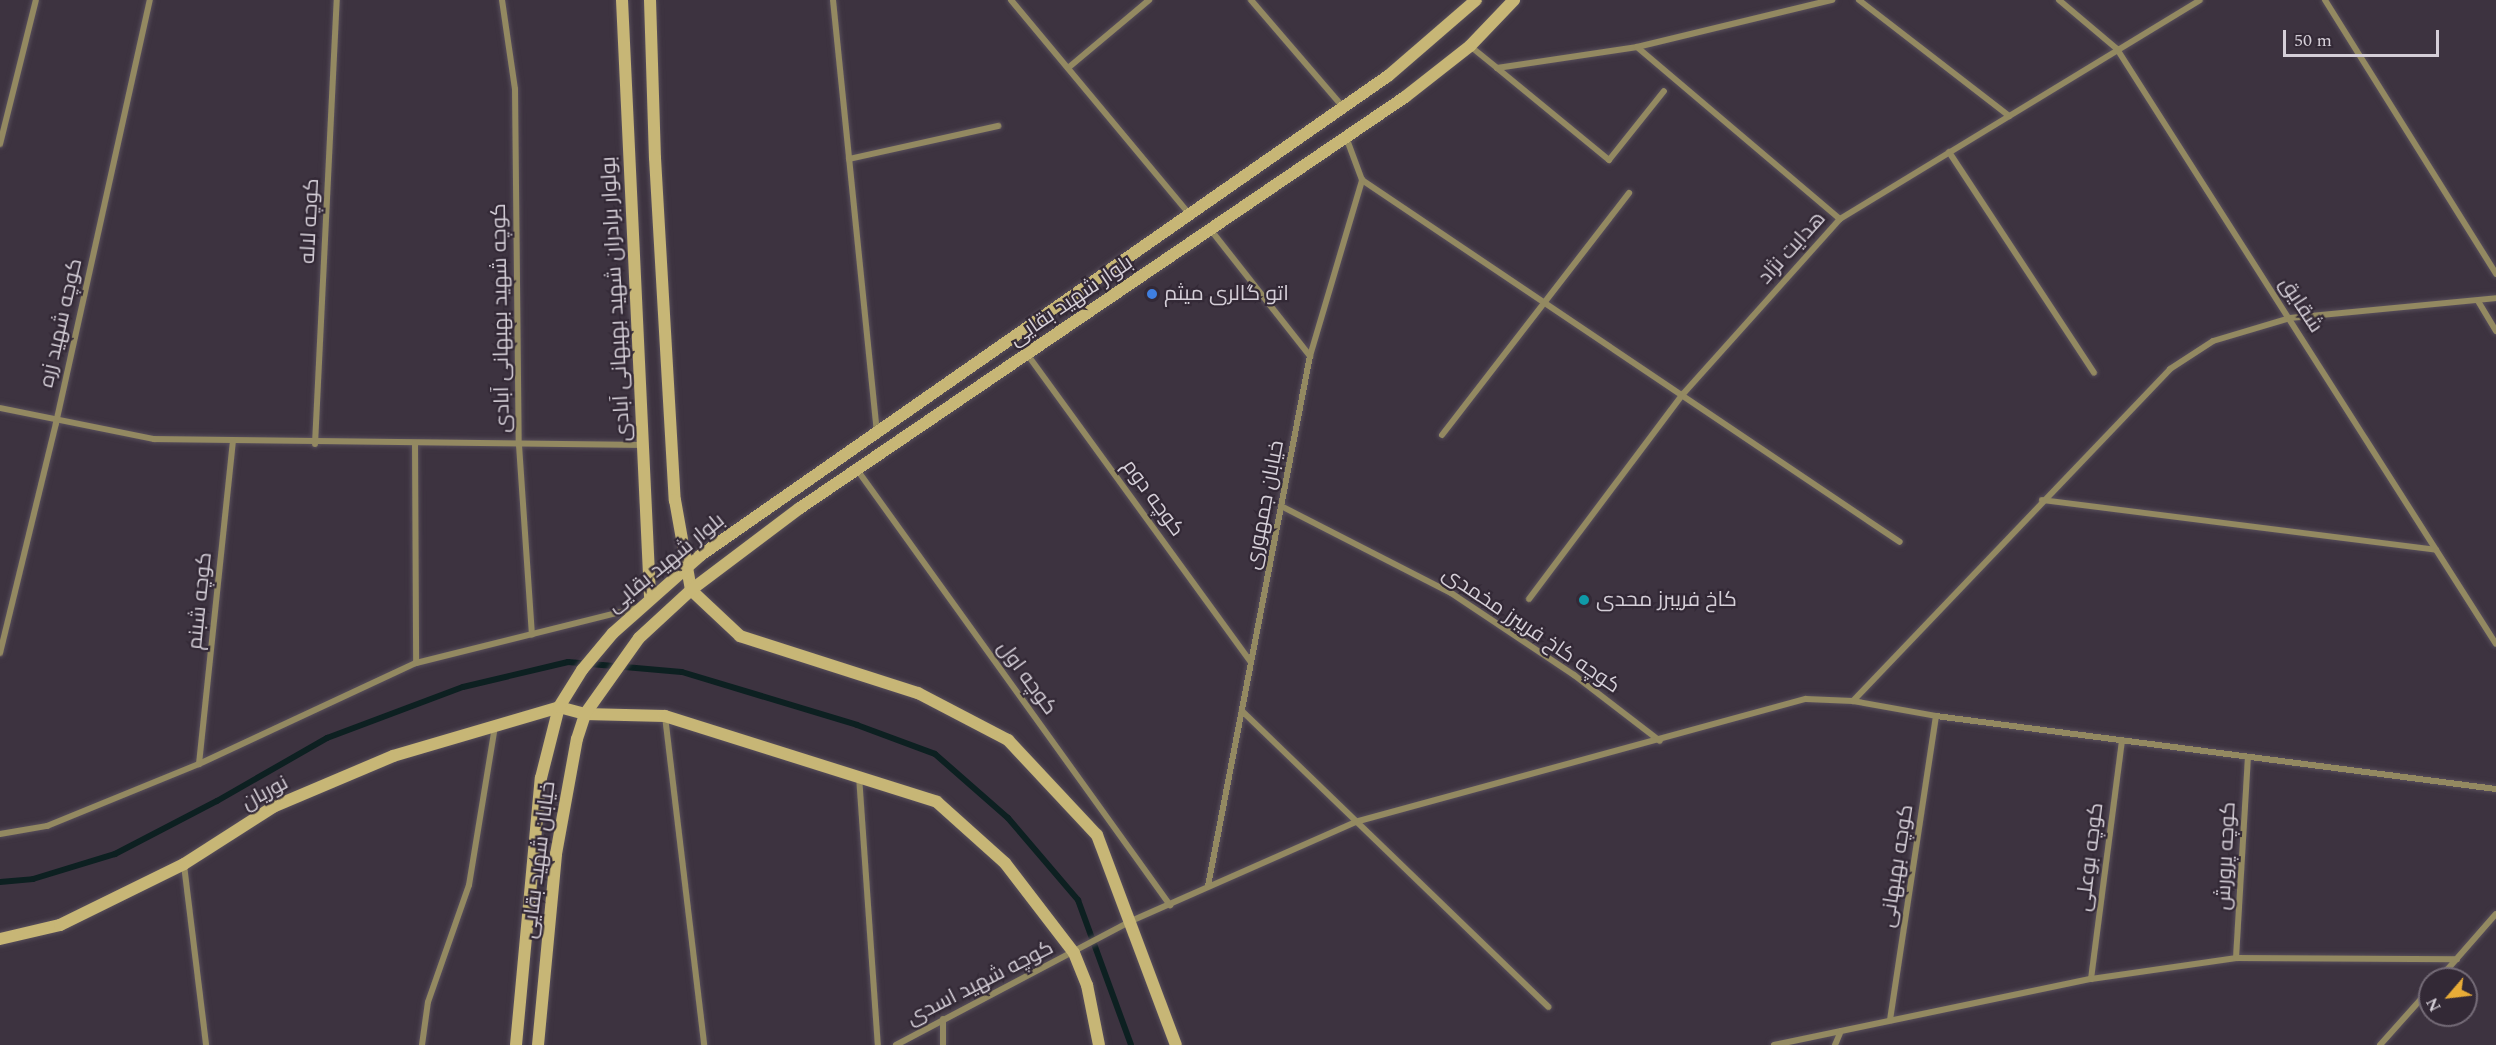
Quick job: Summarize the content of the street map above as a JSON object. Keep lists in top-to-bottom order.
{
  "streets": {
    "main road": [
      "بولوار برادران شهید بهبهانی آبادی",
      "بلوار شهید بقایی",
      "نوریان",
      "خیابان شهید بقایی"
    ],
    "street": [
      "کوچه لاله",
      "هدایت نژاد",
      "شقایق",
      "کوچه شهید بهبهانی آبادی",
      "کوچه شهید زره",
      "کوچه دوم",
      "خیابان جمهوری",
      "کوچه شبنم",
      "کوچه کاخ فریبرز مخمدی",
      "کوچه اول",
      "کوچه پرورش",
      "کوچه بوعلی",
      "کوچه بهبهانی",
      "کوچه شهید اسدی"
    ]
  },
  "crossings": [
    ["هدایت نژاد", "شقایق"],
    ["بولوار برادران شهید بهبهانی آبادی", "بلوار شهید بقایی"],
    ["بلوار شهید بقایی", "کوچه دوم"],
    ["بلوار شهید بقایی", "کوچه اول"],
    ["بلوار شهید بقایی", "نوریان"],
    ["بلوار شهید بقایی", "خیابان شهید بقایی"],
    ["کوچه دوم", "خیابان جمهوری"],
    ["خیابان جمهوری", "کوچه کاخ فریبرز مخمدی"],
    ["خیابان جمهوری", "کوچه شهید اسدی"],
    ["کوچه کاخ فریبرز مخمدی", "کوچه شهید اسدی"],
    ["کوچه اول", "کوچه شهید اسدی"],
    ["نوریان", "خیابان شهید بقایی"],
    ["کوچه پرورش", "کوچه شهید اسدی"],
    ["کوچه بوعلی", "کوچه شهید اسدی"],
    ["کوچه بهبهانی", "کوچه شهید اسدی"]
  ],
  "places": ["اتو گالری میثم", "کاخ فریبرز محدی"],
  "scale_bar": "50 m",
  "north": "bottom left"
}
